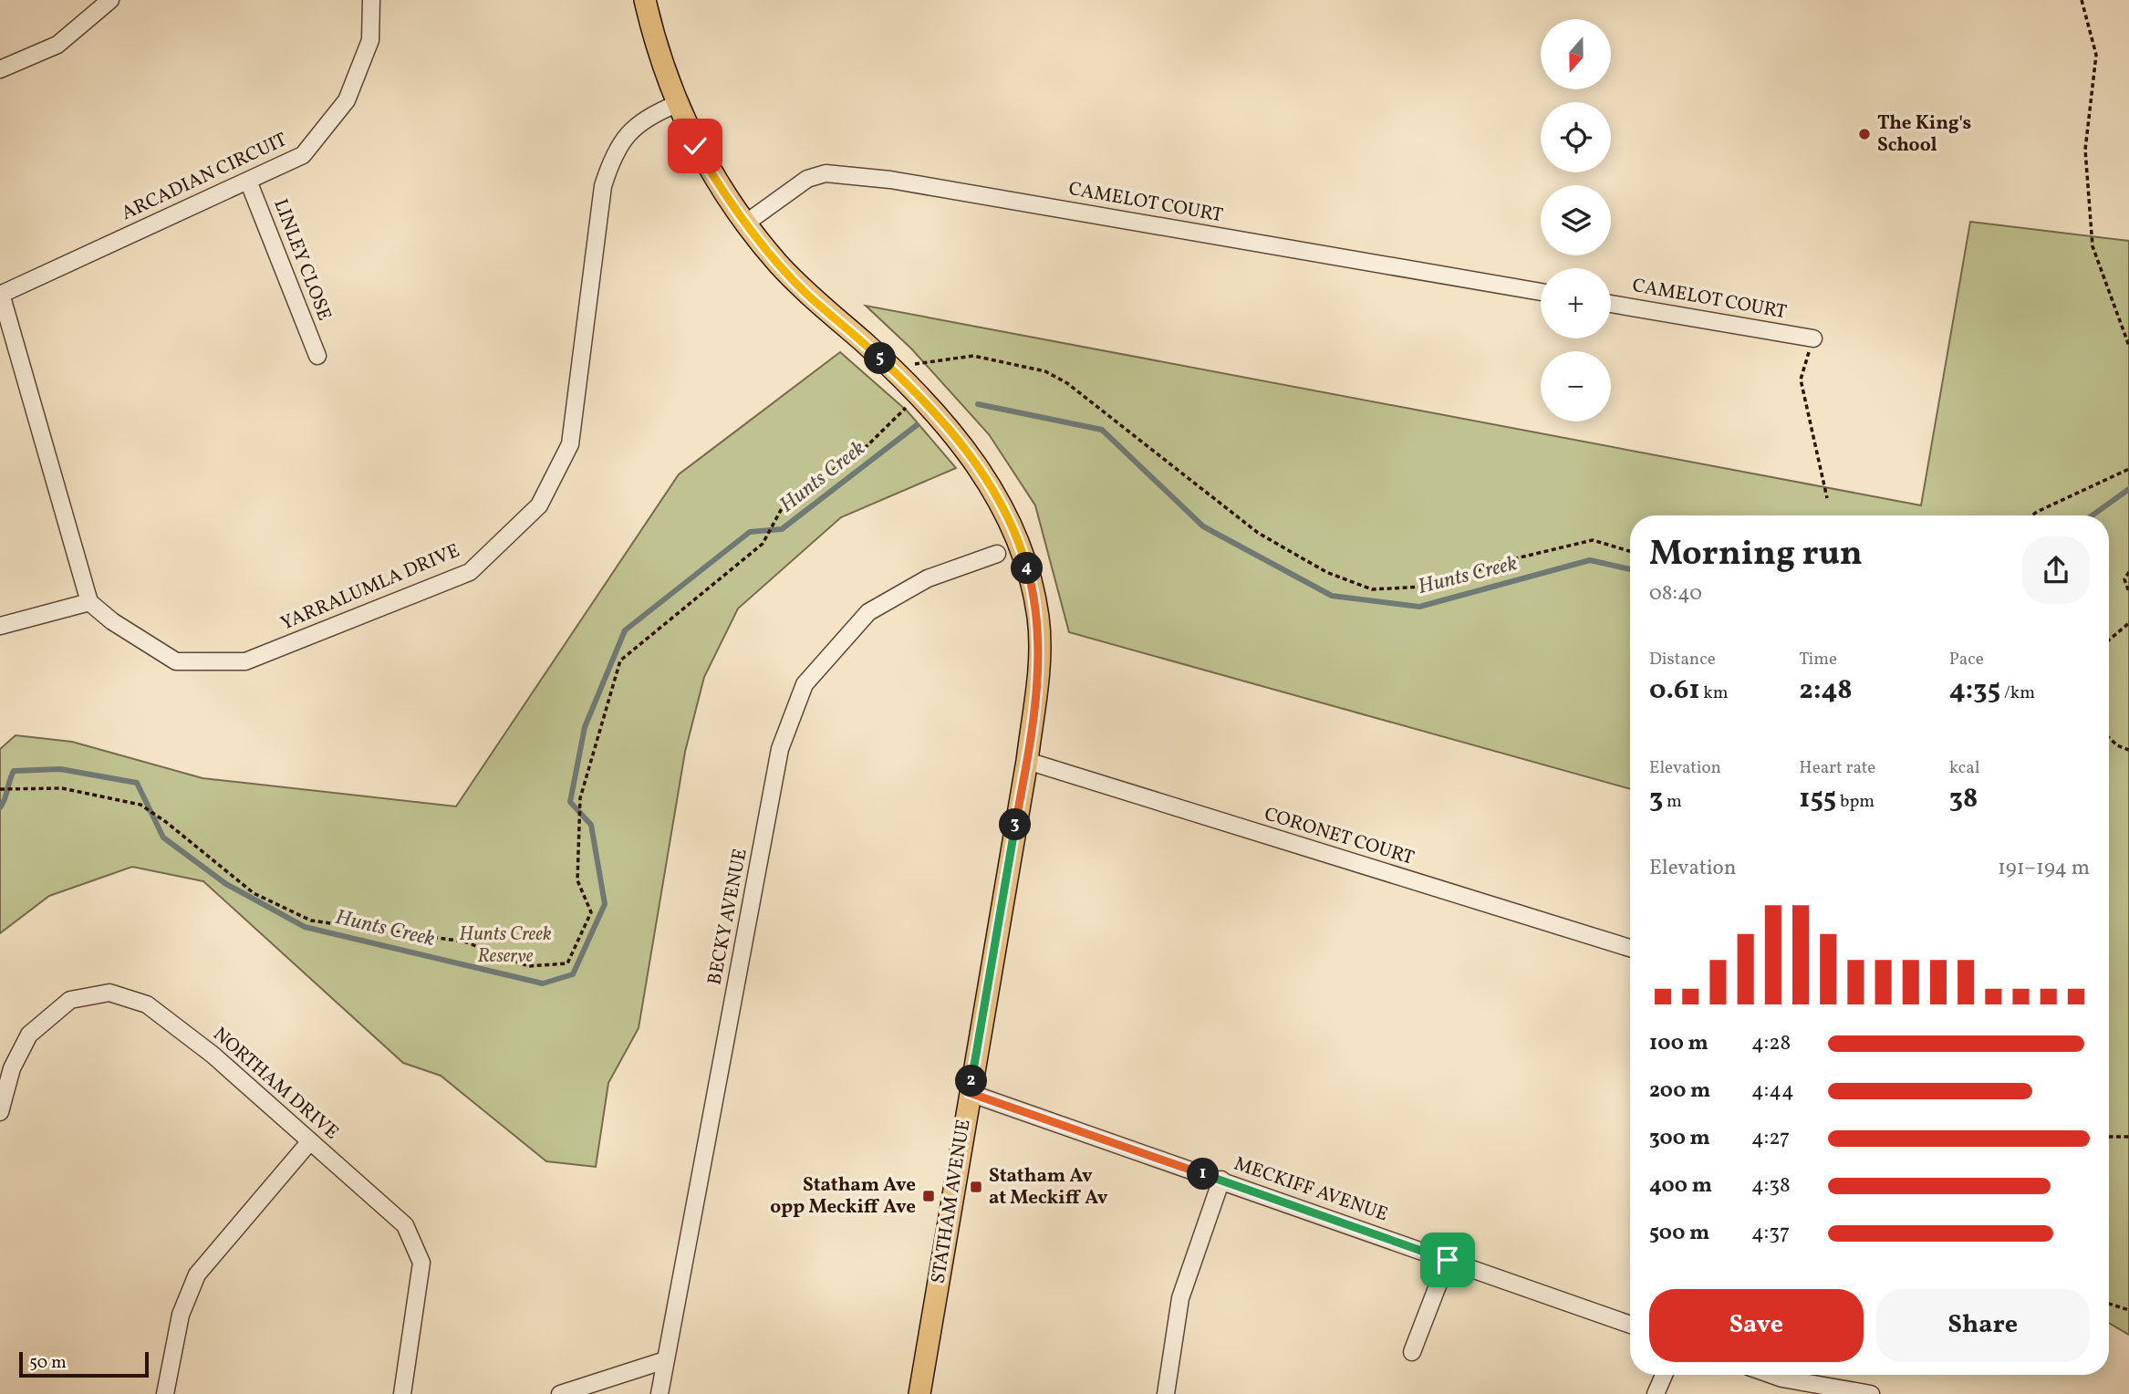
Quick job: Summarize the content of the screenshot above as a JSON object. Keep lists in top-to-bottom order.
{
  "streets": {
    "main road": ["STATHAM AVENUE"],
    "street": [
      "ARCADIAN CIRCUIT",
      "CAMELOT COURT",
      "LINLEY CLOSE",
      "YARRALUMLA DRIVE",
      "CORONET COURT",
      "BECKY AVENUE",
      "NORTHAM DRIVE",
      "MECKIFF AVENUE"
    ]
  },
  "crossings": [
    ["ARCADIAN CIRCUIT", "LINLEY CLOSE"],
    ["CAMELOT COURT", "STATHAM AVENUE"],
    ["YARRALUMLA DRIVE", "STATHAM AVENUE"],
    ["CORONET COURT", "STATHAM AVENUE"],
    ["MECKIFF AVENUE", "STATHAM AVENUE"]
  ],
  "water": ["Hunts Creek"],
  "parks": ["Hunts Creek Reserve"],
  "places": {
    "other": ["The King's School"],
    "transit": ["Statham Av at Meckiff Av", "Statham Ave opp Meckiff Ave"]
  },
  "scale_bar": "50 m",
  "north": "bottom",
  "page": {
    "map_buttons": ["+", "−"],
    "pins": [
      "5",
      "4",
      "3",
      "2",
      "1"
    ],
    "heading": ["Morning run", "08:40"],
    "stats": [
      ["Distance", "0.61 km"],
      ["Time", "2:48"],
      ["Pace", "4:35 /km"],
      ["Elevation", "3 m"],
      ["Heart rate", "155 bpm"],
      ["kcal", "38"]
    ],
    "chart": ["Elevation", "191–194 m"],
    "list": [
      {
        "name": "100 m",
        "note": "4:28"
      },
      {
        "name": "200 m",
        "note": "4:44"
      },
      {
        "name": "300 m",
        "note": "4:27"
      },
      {
        "name": "400 m",
        "note": "4:38"
      },
      {
        "name": "500 m",
        "note": "4:37"
      }
    ],
    "buttons": ["Save", "Share"],
    "scale": "50 m"
  }
}
